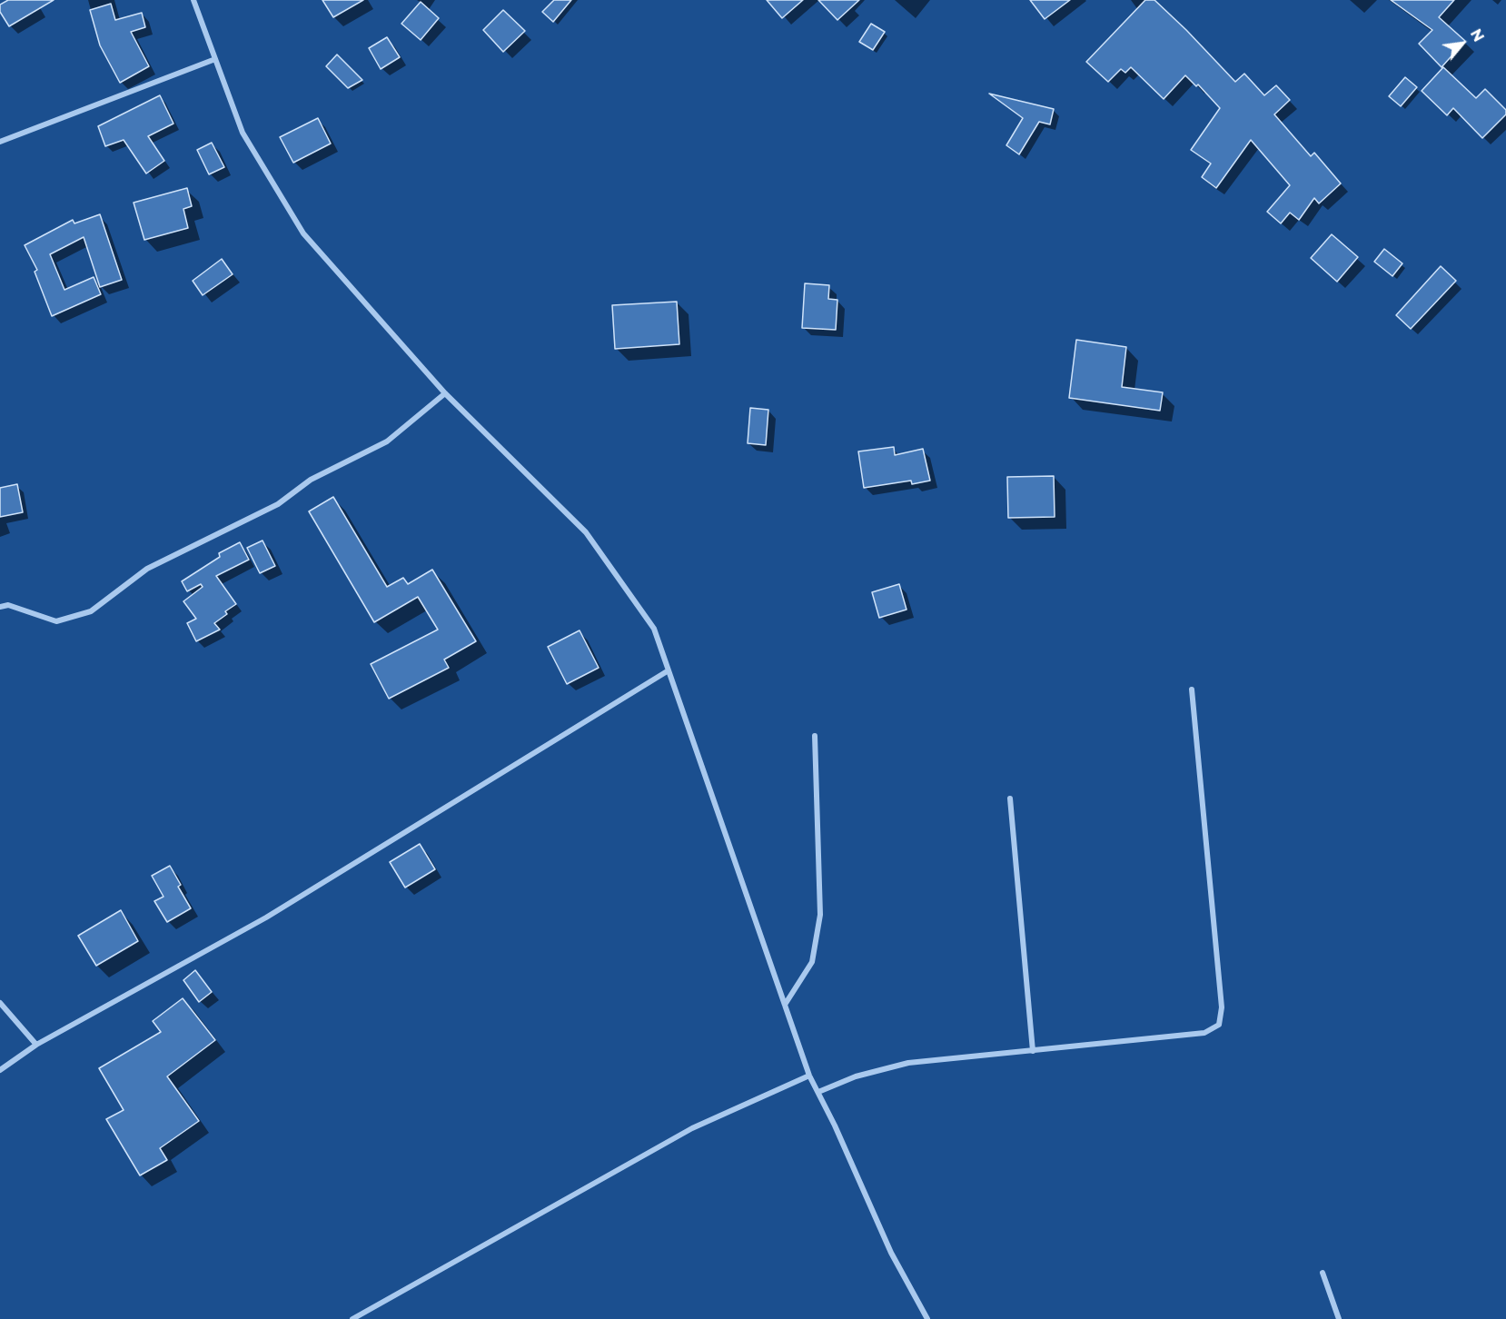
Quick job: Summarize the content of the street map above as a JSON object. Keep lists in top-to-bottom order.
{
  "north": "top right"
}
